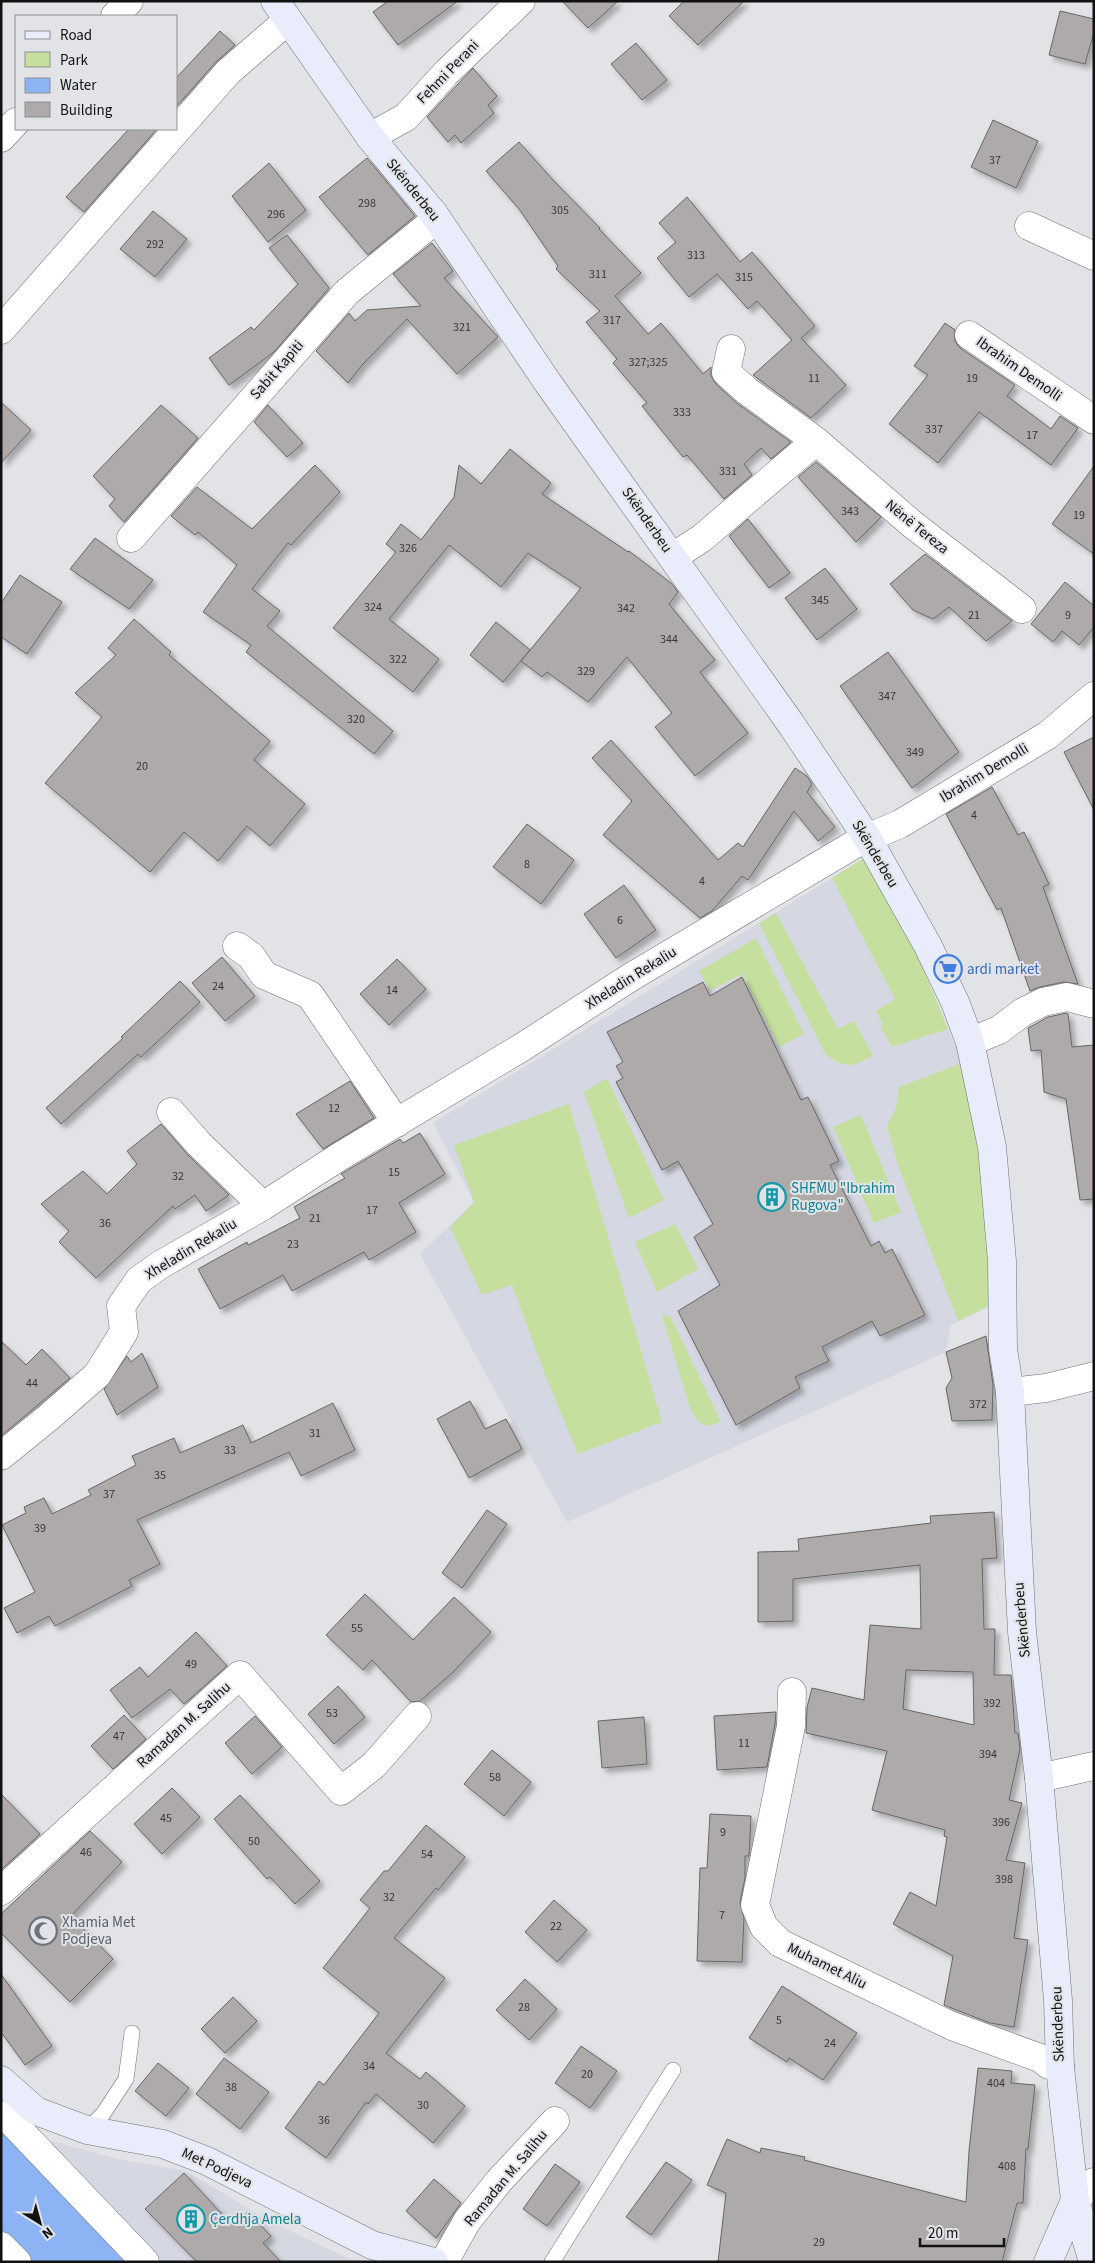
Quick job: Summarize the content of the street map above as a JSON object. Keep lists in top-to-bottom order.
{
  "streets": {
    "main road": ["Skënderbeu", "Met Podjeva"],
    "street": [
      "Fehmi Perani",
      "Ibrahim Demolli",
      "Sabit Kapiti",
      "Nënë Tereza",
      "Xheladin Rekaliu",
      "Ramadan M. Salihu",
      "Muhamet Aliu"
    ]
  },
  "crossings": [
    ["Fehmi Perani", "Skënderbeu"],
    ["Skënderbeu", "Ibrahim Demolli"],
    ["Skënderbeu", "Sabit Kapiti"],
    ["Skënderbeu", "Xheladin Rekaliu"],
    ["Skënderbeu", "Muhamet Aliu"],
    ["Ibrahim Demolli", "Xheladin Rekaliu"]
  ],
  "places": {
    "supermarket": ["ardi market"],
    "building": ["SHFMU \"Ibrahim Rugova\"", "Çerdhja Amela"],
    "mosque": ["Xhamia Met Podjeva"]
  },
  "house_numbers": [
    "37",
    "298",
    "305",
    "296",
    "292",
    "313",
    "311",
    "315",
    "317",
    "321",
    "327;325",
    "11",
    "19",
    "333",
    "337",
    "17",
    "331",
    "343",
    "19",
    "326",
    "345",
    "324",
    "342",
    "21",
    "9",
    "344",
    "322",
    "329",
    "347",
    "320",
    "349",
    "20",
    "4",
    "8",
    "4",
    "6",
    "24",
    "14",
    "12",
    "15",
    "32",
    "17",
    "21",
    "36",
    "23",
    "44",
    "372",
    "31",
    "33",
    "35",
    "37",
    "39",
    "55",
    "49",
    "392",
    "53",
    "47",
    "11",
    "394",
    "58",
    "45",
    "396",
    "9",
    "50",
    "46",
    "54",
    "398",
    "32",
    "7",
    "22",
    "28",
    "5",
    "24",
    "34",
    "20",
    "404",
    "38",
    "30",
    "36",
    "408",
    "29"
  ],
  "legend": [
    "Road",
    "Park",
    "Water",
    "Building"
  ],
  "scale_bar": "20 m",
  "north": "bottom right"
}
